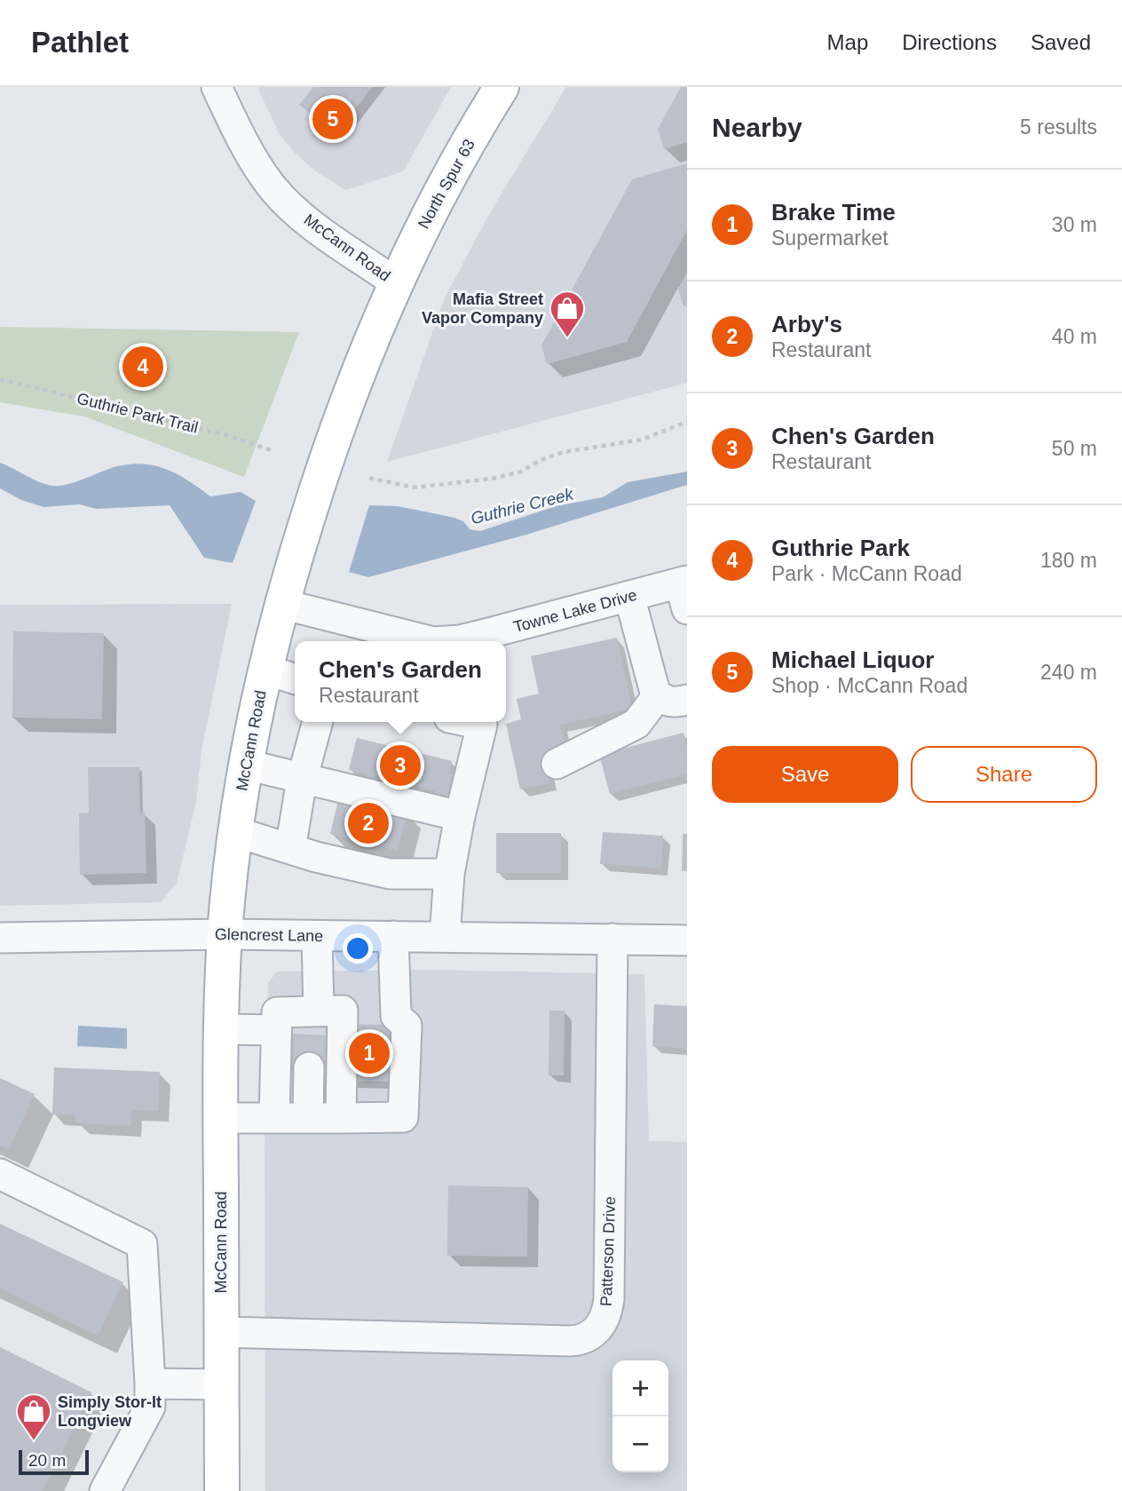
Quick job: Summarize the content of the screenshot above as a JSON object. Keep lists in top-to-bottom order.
{
  "streets": {
    "main road": ["North Spur 63", "McCann Road"],
    "street": ["Towne Lake Drive", "Glencrest Lane", "Patterson Drive"],
    "path": ["Guthrie Park Trail"]
  },
  "crossings": [
    ["North Spur 63", "McCann Road"],
    ["McCann Road", "Towne Lake Drive"],
    ["McCann Road", "Glencrest Lane"],
    ["McCann Road", "Patterson Drive"],
    ["Glencrest Lane", "Patterson Drive"]
  ],
  "water": ["Guthrie Creek"],
  "places": {
    "shop": ["Mafia Street Vapor Company", "Simply Stor-It Longview"]
  },
  "scale_bar": "20 m",
  "page": {
    "header": "Pathlet",
    "nav": ["Map", "Directions", "Saved"],
    "heading": ["Nearby", "5 results"],
    "pins": [
      "5",
      "4",
      "3",
      "2",
      "1"
    ],
    "list": [
      {
        "mark": "1",
        "name": "Brake Time",
        "note": "Supermarket",
        "value": "30 m"
      },
      {
        "mark": "2",
        "name": "Arby's",
        "note": "Restaurant",
        "value": "40 m"
      },
      {
        "mark": "3",
        "name": "Chen's Garden",
        "note": "Restaurant",
        "value": "50 m"
      },
      {
        "mark": "4",
        "name": "Guthrie Park",
        "note": "Park · McCann Road",
        "value": "180 m"
      },
      {
        "mark": "5",
        "name": "Michael Liquor",
        "note": "Shop · McCann Road",
        "value": "240 m"
      }
    ],
    "popup": ["Chen's Garden", "Restaurant"],
    "buttons": ["Save", "Share"],
    "map_buttons": ["+", "−"],
    "scale": "20 m"
  }
}
